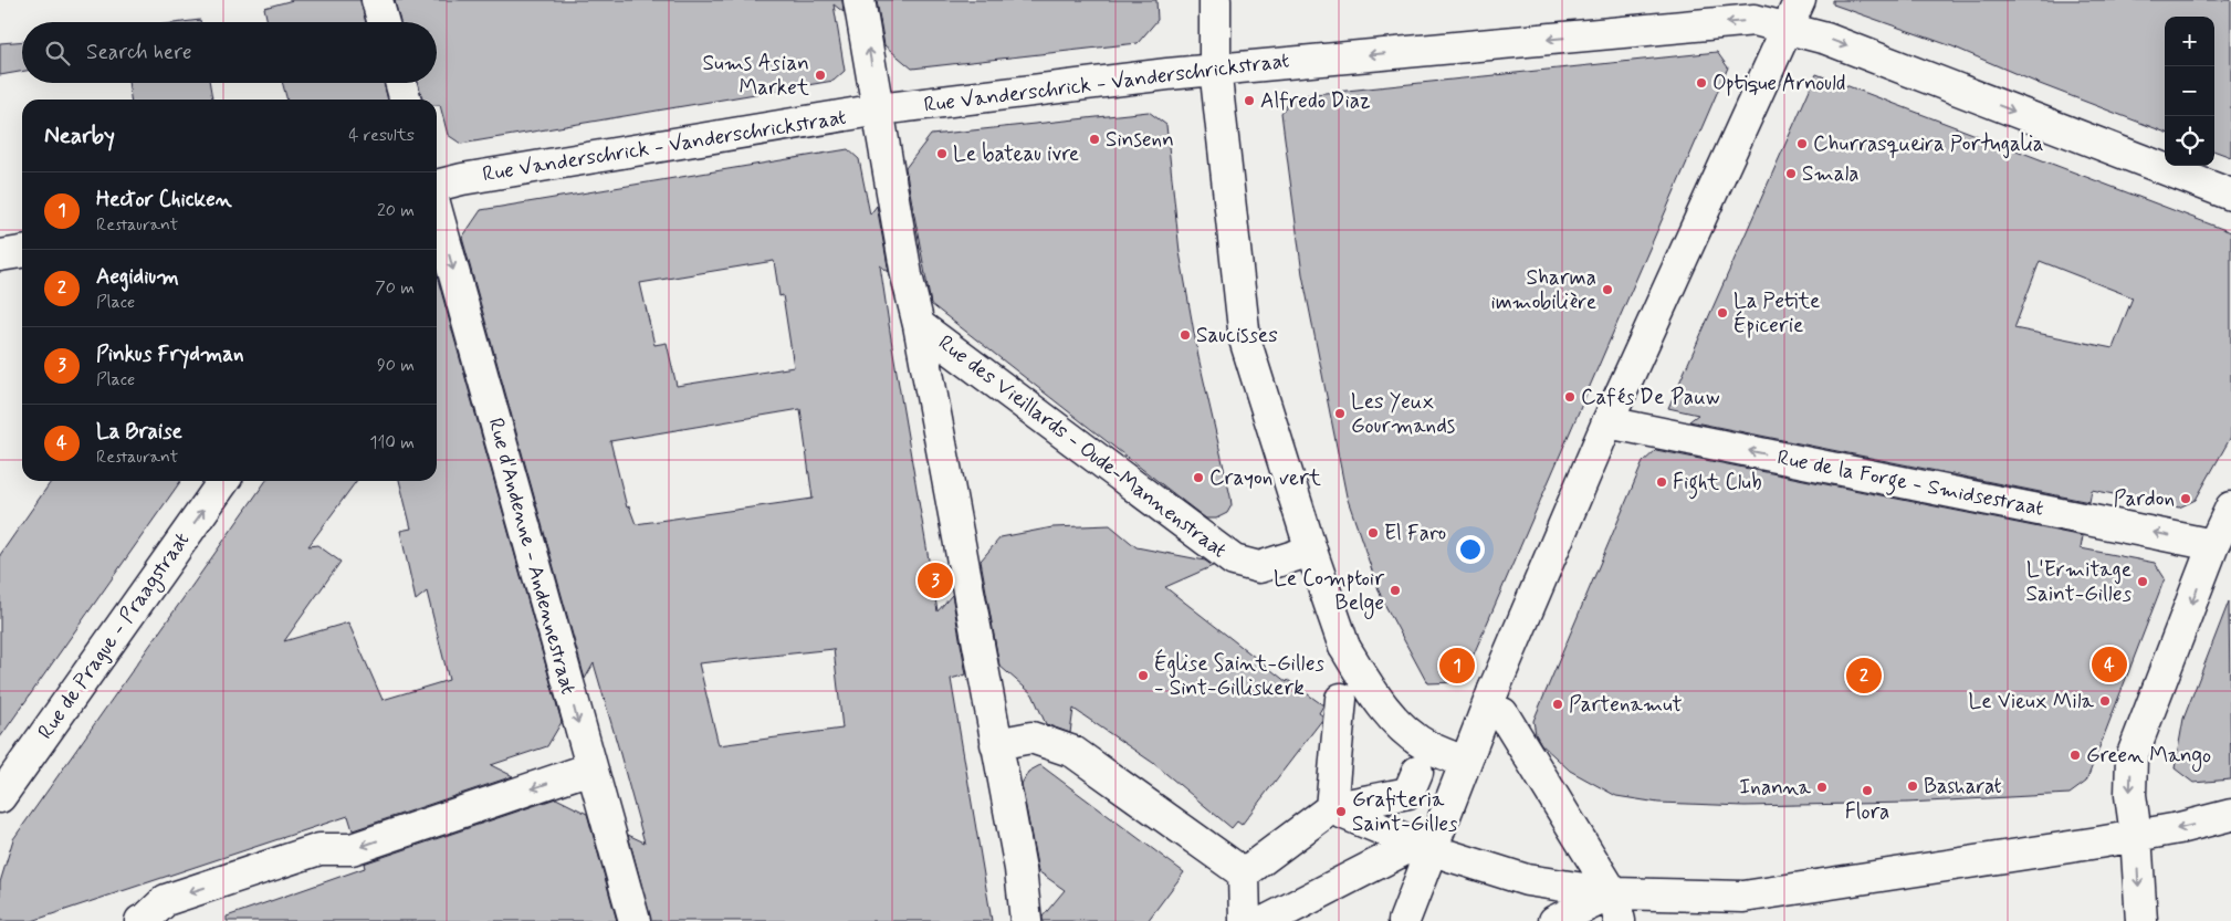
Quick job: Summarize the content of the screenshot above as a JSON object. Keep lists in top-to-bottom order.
{
  "streets": {
    "street": [
      "Rue Vanderschrick - Vanderschrickstraat",
      "Rue des Vieillards - Oude-Mannenstraat",
      "Rue de la Forge - Smidsestraat",
      "Rue d'Andenne - Andennestraat",
      "Rue de Prague - Praagstraat"
    ]
  },
  "one_way": ["Rue de la Forge - Smidsestraat", "Rue d'Andenne - Andennestraat", "Rue de Prague - Praagstraat"],
  "places": [
    "Sums Asian Market",
    "Optique Arnould",
    "Alfredo Diaz",
    "Sinsenn",
    "Churrasqueira Portugalia",
    "Le bateau ivre",
    "Smala",
    "Sharma immobilière",
    "La Petite Épicerie",
    "Saucisses",
    "Cafés De Pauw",
    "Les Yeux Gourmands",
    "Crayon vert",
    "Fight Club",
    "Pardon",
    "El Faro",
    "L'Ermitage Saint-Gilles",
    "Le Comptoir Belge",
    "Église Saint-Gilles - Sint-Gilliskerk",
    "Le Vieux Mila",
    "Partenamut",
    "Green Mango",
    "Basharat",
    "Inanna",
    "Flora",
    "Grafiteria Saint-Gilles"
  ],
  "page": {
    "map_buttons": ["+", "−"],
    "search": "Search here",
    "heading": ["Nearby", "4 results"],
    "list": [
      {
        "mark": "1",
        "name": "Hector Chicken",
        "note": "Restaurant",
        "value": "20 m"
      },
      {
        "mark": "2",
        "name": "Aegidium",
        "note": "Place",
        "value": "70 m"
      },
      {
        "mark": "3",
        "name": "Pinkus Frydman",
        "note": "Place",
        "value": "90 m"
      },
      {
        "mark": "4",
        "name": "La Braise",
        "note": "Restaurant",
        "value": "110 m"
      }
    ],
    "pins": [
      "3",
      "4",
      "1",
      "2"
    ]
  }
}
